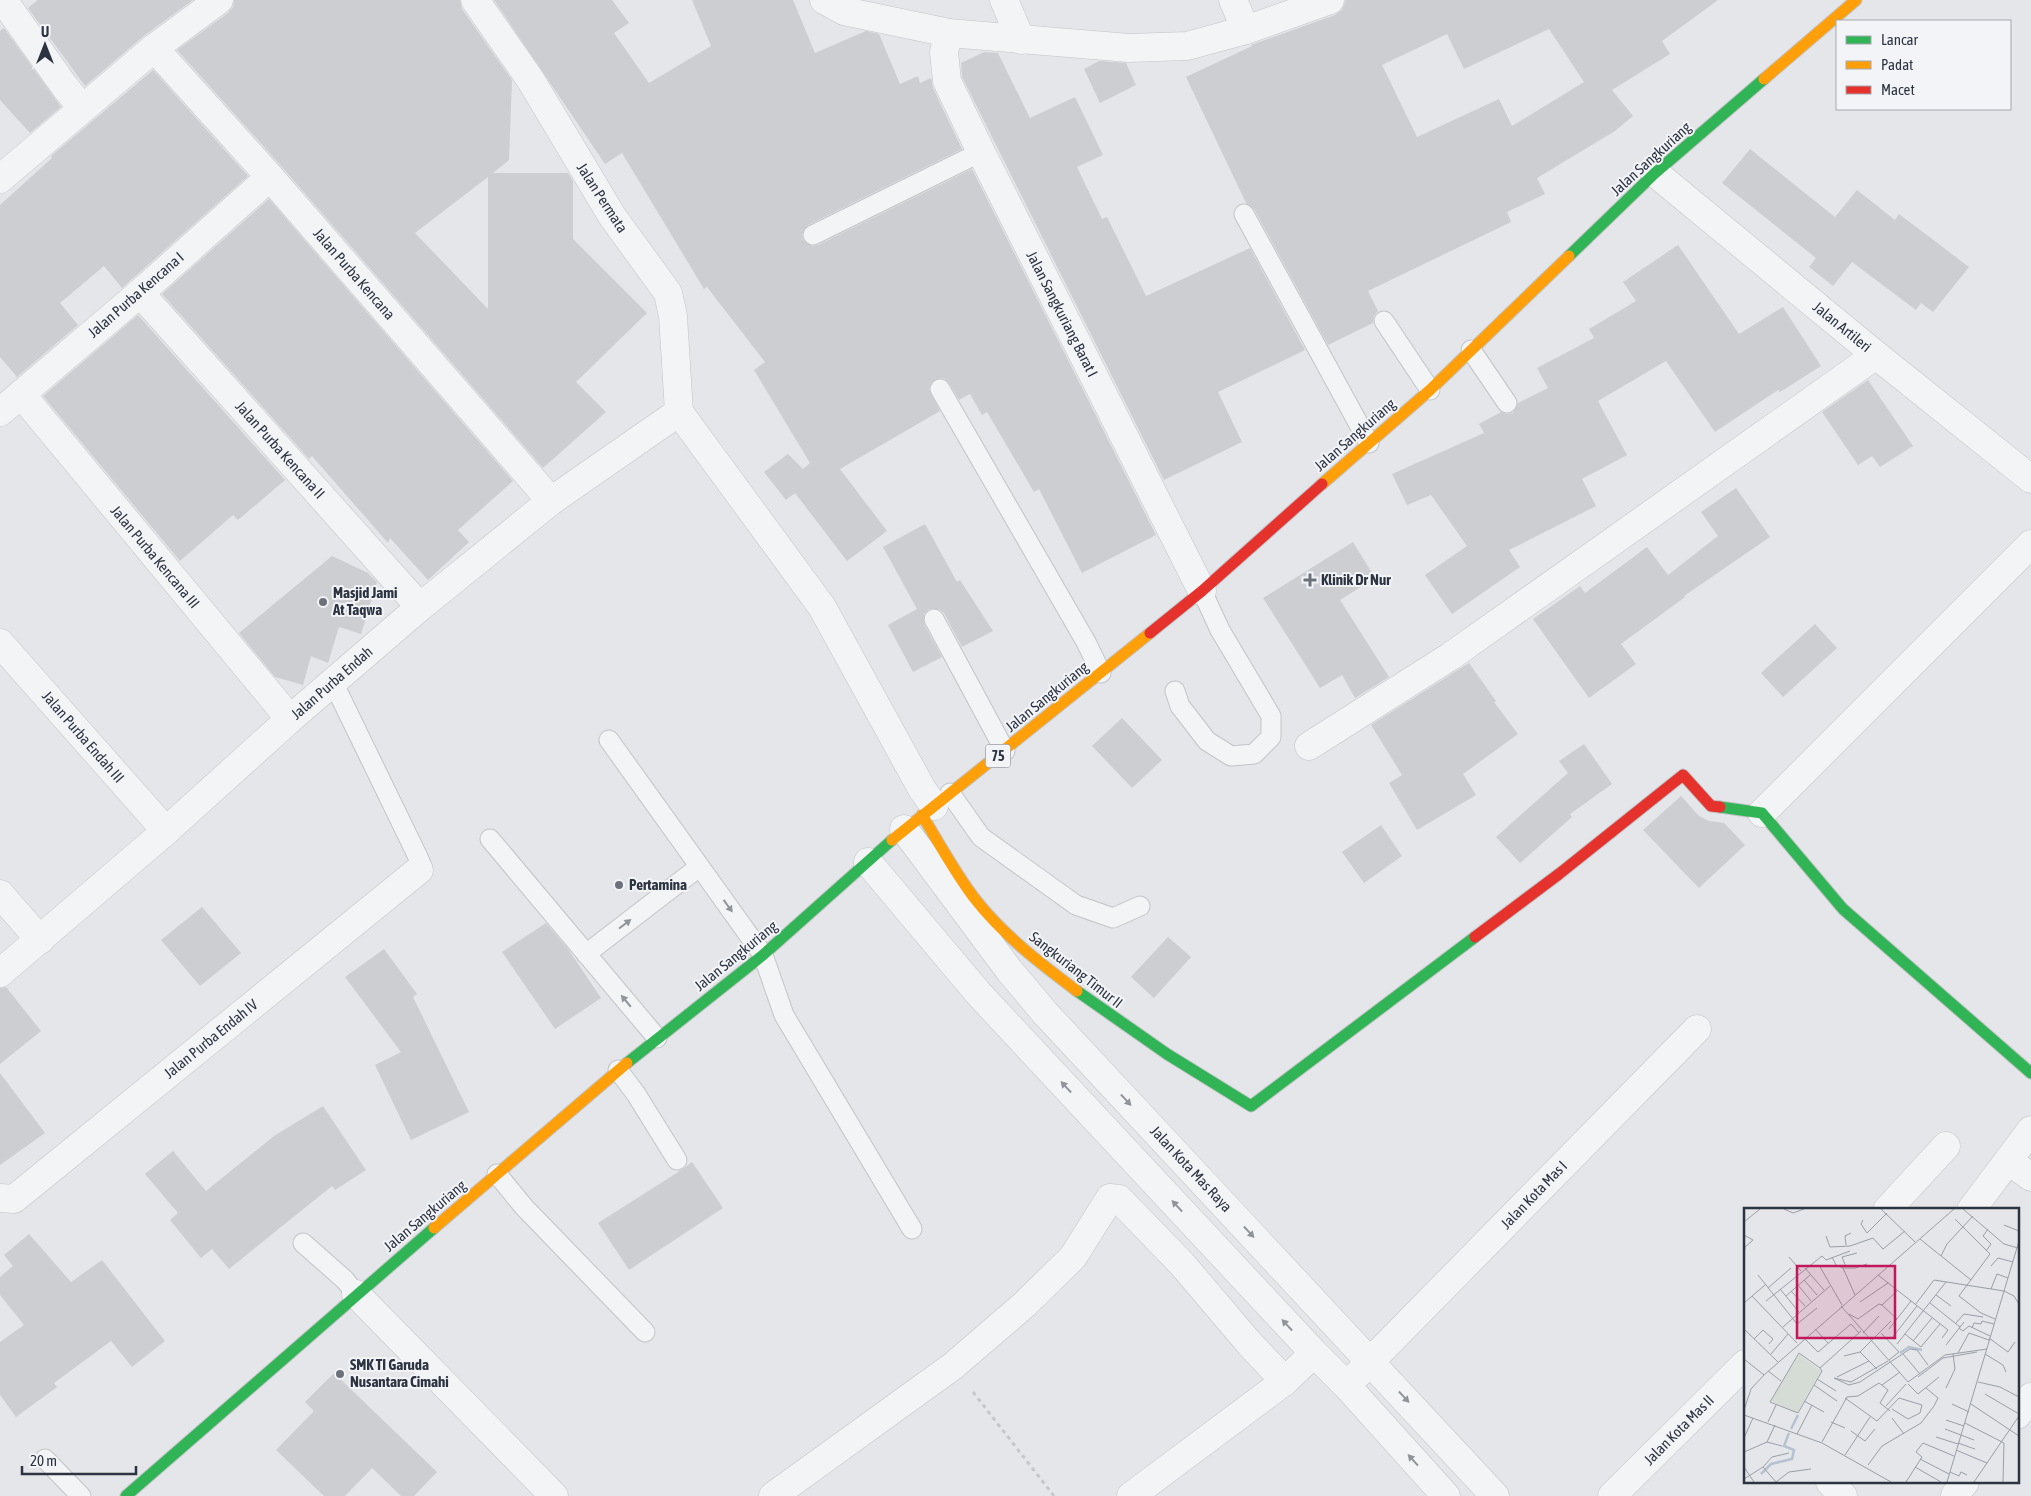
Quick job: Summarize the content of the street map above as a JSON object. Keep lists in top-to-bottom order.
{
  "streets": {
    "main road": ["Jalan Sangkuriang", "75", "Sangkuriang Timur II"],
    "street": [
      "Jalan Permata",
      "Jalan Purba Kencana",
      "Jalan Purba Kencana I",
      "Jalan Sangkuriang Barat I",
      "Jalan Artileri",
      "Jalan Purba Kencana II",
      "Jalan Purba Kencana III",
      "Jalan Purba Endah",
      "Jalan Purba Endah III",
      "Jalan Purba Endah IV",
      "Jalan Kota Mas Raya",
      "Jalan Kota Mas I",
      "Jalan Kota Mas II"
    ]
  },
  "crossings": [
    ["Jalan Sangkuriang", "Jalan Sangkuriang Barat I"],
    ["Jalan Sangkuriang", "Jalan Artileri"],
    ["Jalan Sangkuriang", "Sangkuriang Timur II"],
    ["Jalan Sangkuriang", "Jalan Kota Mas Raya"],
    ["Jalan Permata", "Jalan Purba Endah"],
    ["Jalan Permata", "Jalan Kota Mas Raya"],
    ["Jalan Purba Kencana", "Jalan Purba Kencana I"],
    ["Jalan Purba Kencana", "Jalan Purba Endah"],
    ["Jalan Purba Kencana I", "Jalan Purba Kencana II"],
    ["Jalan Purba Kencana I", "Jalan Purba Kencana III"],
    ["Jalan Purba Kencana II", "Jalan Purba Endah"],
    ["Jalan Purba Kencana III", "Jalan Purba Endah"],
    ["Jalan Purba Endah", "Jalan Purba Endah III"],
    ["Jalan Purba Endah", "Jalan Kota Mas Raya"],
    ["Sangkuriang Timur II", "Jalan Kota Mas Raya"],
    ["Jalan Kota Mas Raya", "Jalan Kota Mas I"]
  ],
  "places": {
    "health": ["Klinik Dr Nur"],
    "other": ["Masjid Jami At Taqwa", "Pertamina", "SMK TI Garuda Nusantara Cimahi"]
  },
  "legend": ["Lancar", "Padat", "Macet"],
  "scale_bar": "20 m",
  "north": "top"
}
